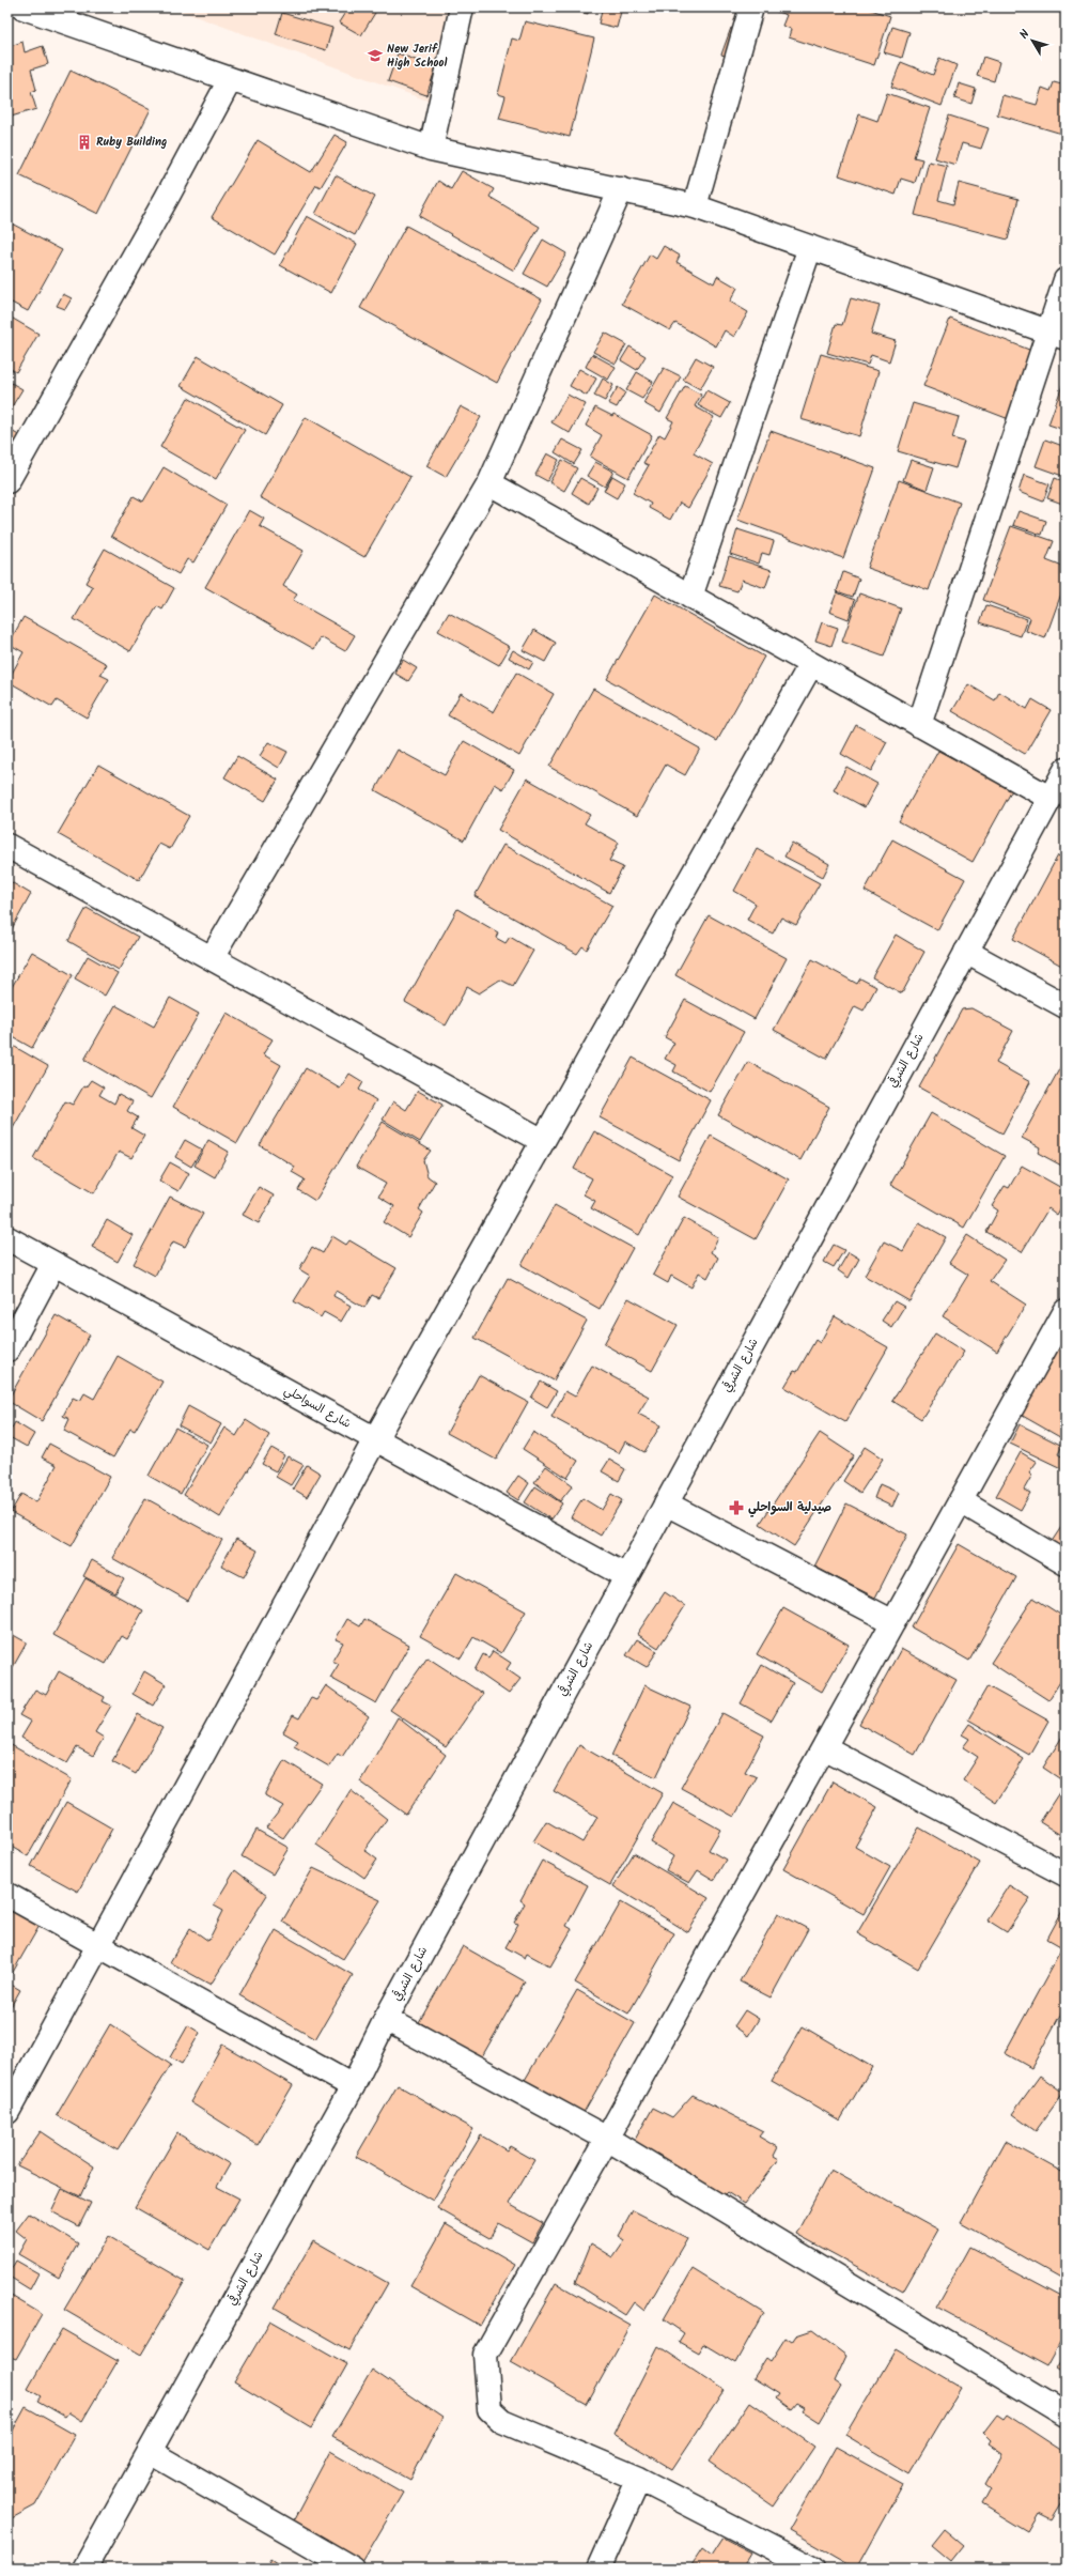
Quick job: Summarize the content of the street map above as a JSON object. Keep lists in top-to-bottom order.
{
  "streets": {
    "street": ["شارع الشرقي", "شارع السواحلي"]
  },
  "crossings": [
    ["شارع الشرقي", "شارع السواحلي"]
  ],
  "places": {
    "school or university": ["New Jerif High School"],
    "building": ["Ruby Building"],
    "pharmacy": ["صيدلية السواحلي"]
  },
  "north": "top left"
}
